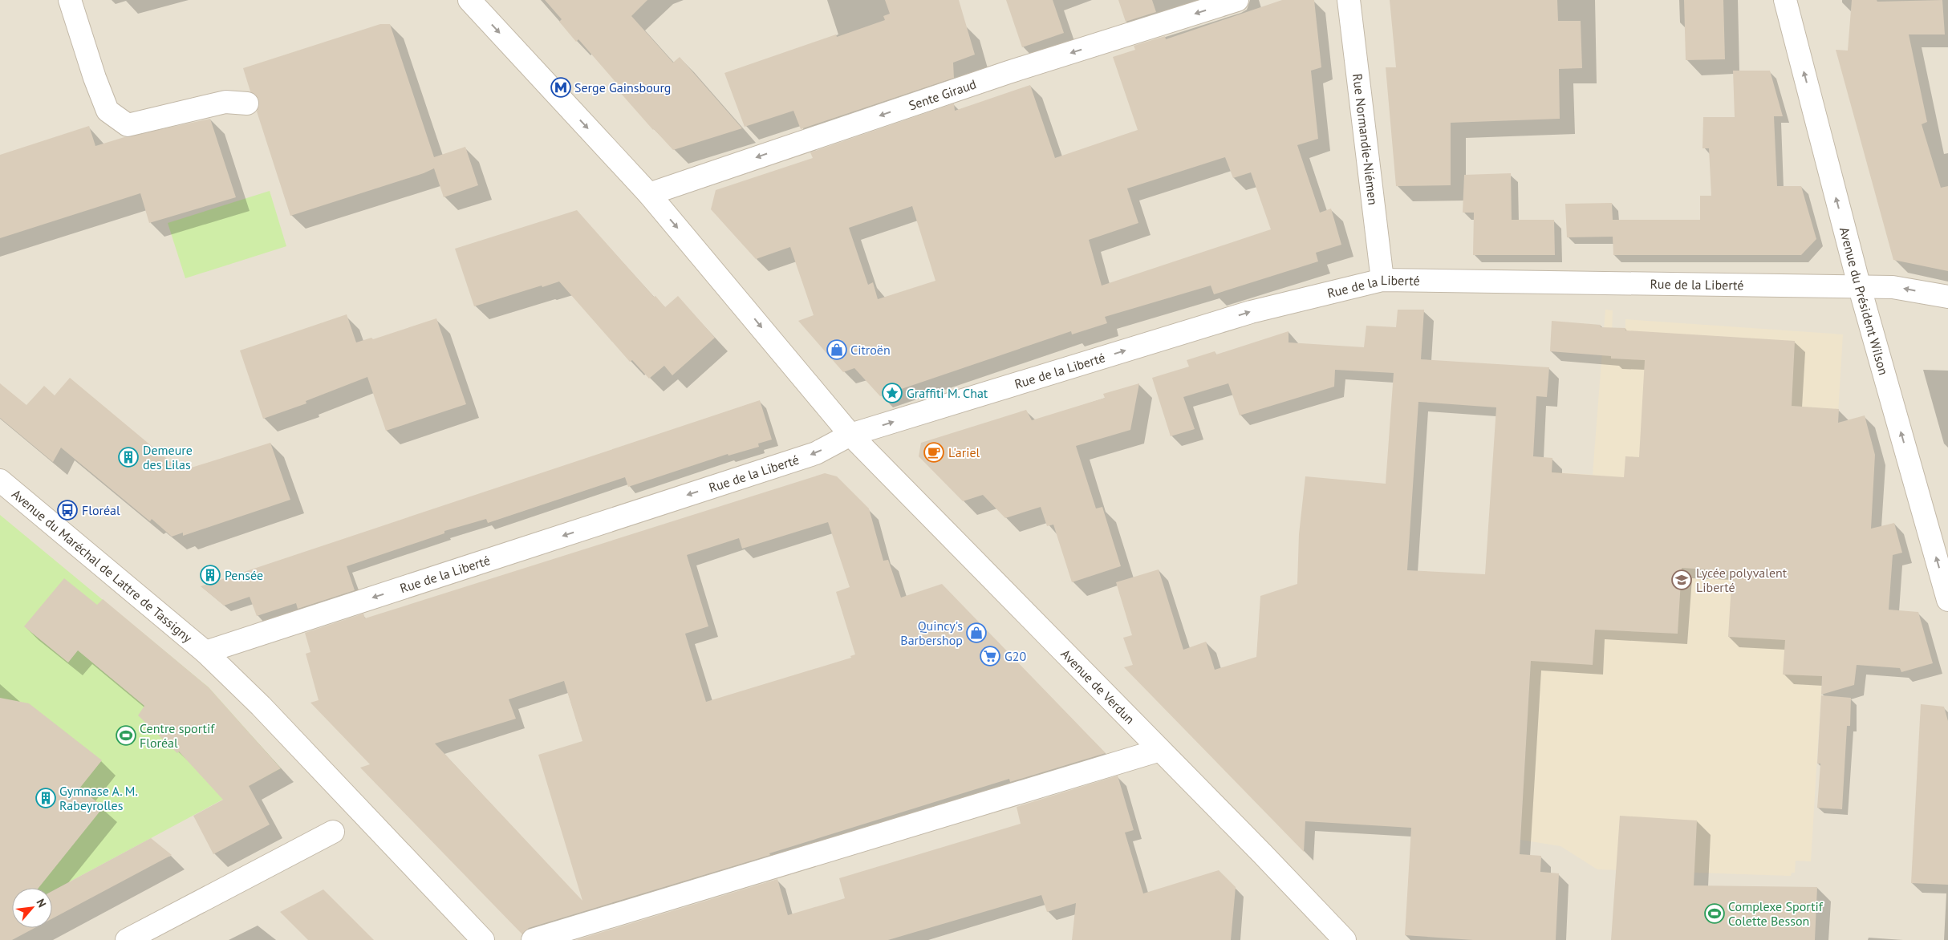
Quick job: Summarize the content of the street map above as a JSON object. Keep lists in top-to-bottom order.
{
  "streets": {
    "street": [
      "Sente Giraud",
      "Rue Normandie-Niémen",
      "Rue de la Liberté",
      "Avenue du Président Wilson",
      "Avenue du Maréchal de Lattre de Tassigny",
      "Avenue de Verdun"
    ]
  },
  "crossings": [
    ["Sente Giraud", "Avenue de Verdun"],
    ["Rue Normandie-Niémen", "Rue de la Liberté"],
    ["Rue de la Liberté", "Avenue du Président Wilson"],
    ["Rue de la Liberté", "Avenue du Maréchal de Lattre de Tassigny"],
    ["Rue de la Liberté", "Avenue de Verdun"]
  ],
  "one_way": ["Sente Giraud", "Avenue du Président Wilson", "Avenue de Verdun"],
  "places": {
    "metro station": ["Serge Gainsbourg"],
    "shop": ["Citroën", "Quincy's Barbershop"],
    "place": ["Graffiti M. Chat"],
    "cafe": ["L'ariel"],
    "building": ["Demeure des Lilas", "Pensée", "Gymnase A. M. Rabeyrolles"],
    "bus stop": ["Floréal"],
    "school or university": ["Lycée polyvalent Liberté"],
    "supermarket": ["G20"],
    "sports": ["Centre sportif Floréal", "Complexe Sportif Colette Besson"]
  },
  "north": "top right"
}
